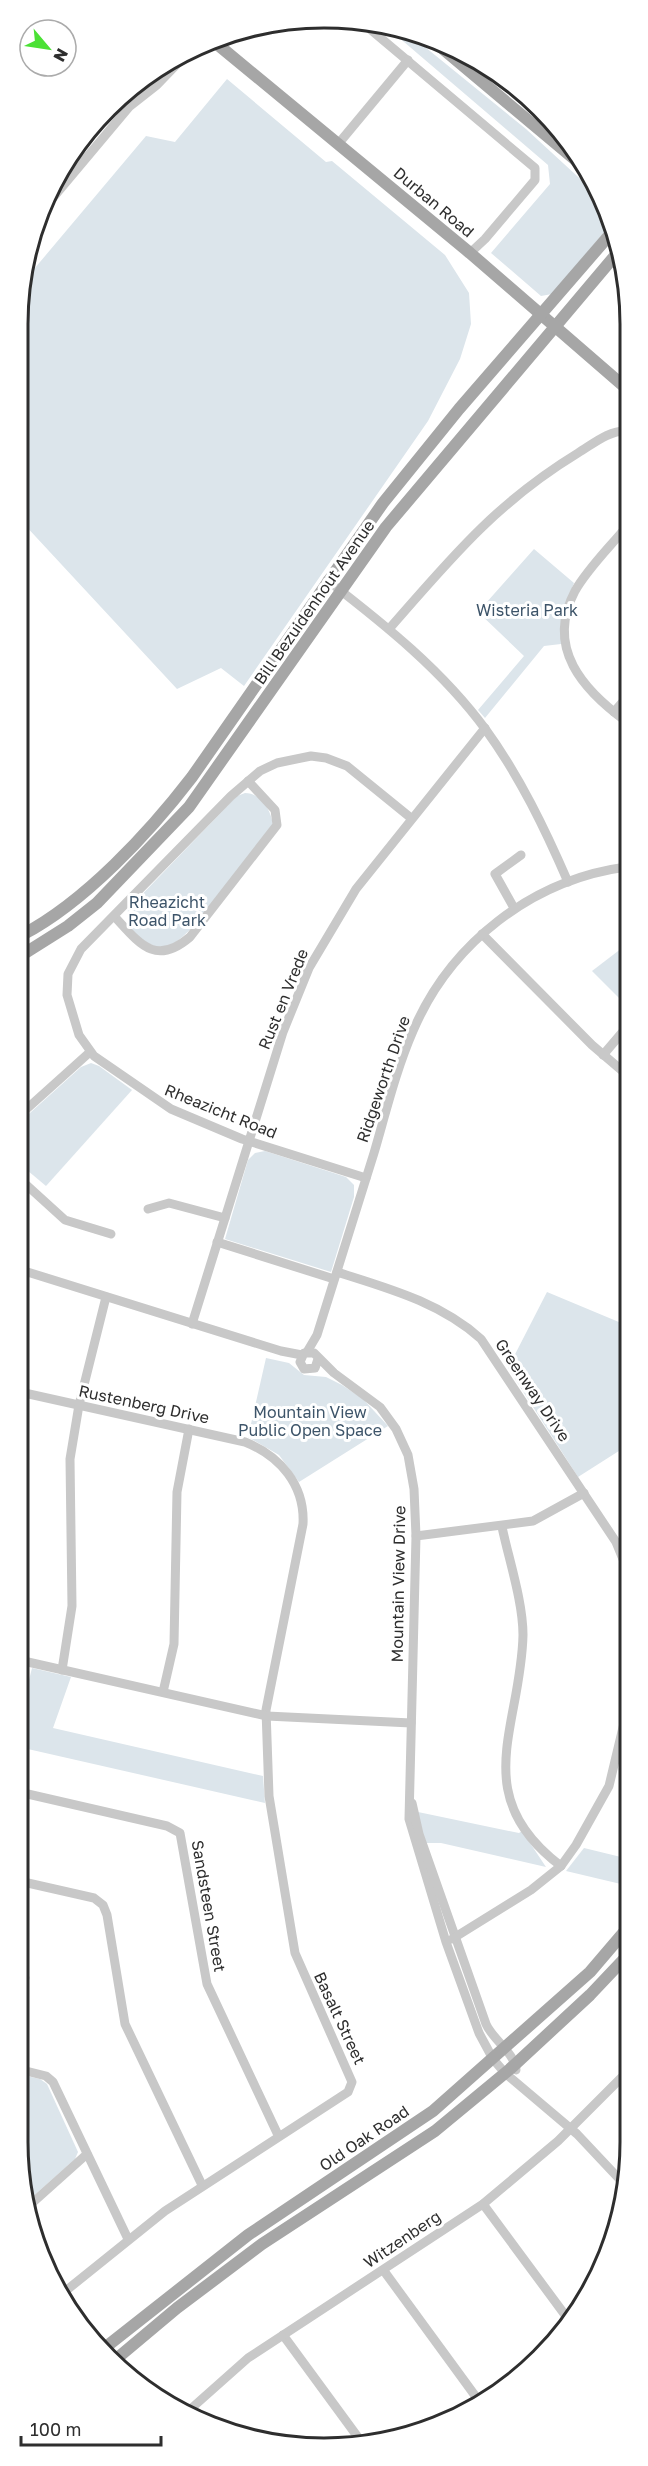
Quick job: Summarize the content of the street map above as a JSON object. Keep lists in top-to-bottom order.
{
  "streets": {
    "main road": ["Durban Road", "Bill Bezuidenhout Avenue", "Old Oak Road"],
    "street": [
      "Rust en Vrede",
      "Ridgeworth Drive",
      "Rheazicht Road",
      "Greenway Drive",
      "Rustenberg Drive",
      "Mountain View Drive",
      "Sandsteen Street",
      "Basalt Street",
      "Witzenberg"
    ]
  },
  "crossings": [
    ["Durban Road", "Bill Bezuidenhout Avenue"],
    ["Rust en Vrede", "Rheazicht Road"],
    ["Rust en Vrede", "Greenway Drive"],
    ["Ridgeworth Drive", "Rheazicht Road"],
    ["Ridgeworth Drive", "Greenway Drive"],
    ["Ridgeworth Drive", "Mountain View Drive"],
    ["Rustenberg Drive", "Basalt Street"],
    ["Mountain View Drive", "Old Oak Road"],
    ["Mountain View Drive", "Witzenberg"],
    ["Sandsteen Street", "Basalt Street"]
  ],
  "parks": ["Wisteria Park", "Rheazicht Road Park", "Mountain View Public Open Space"],
  "scale_bar": "100 m",
  "north": "bottom right"
}
